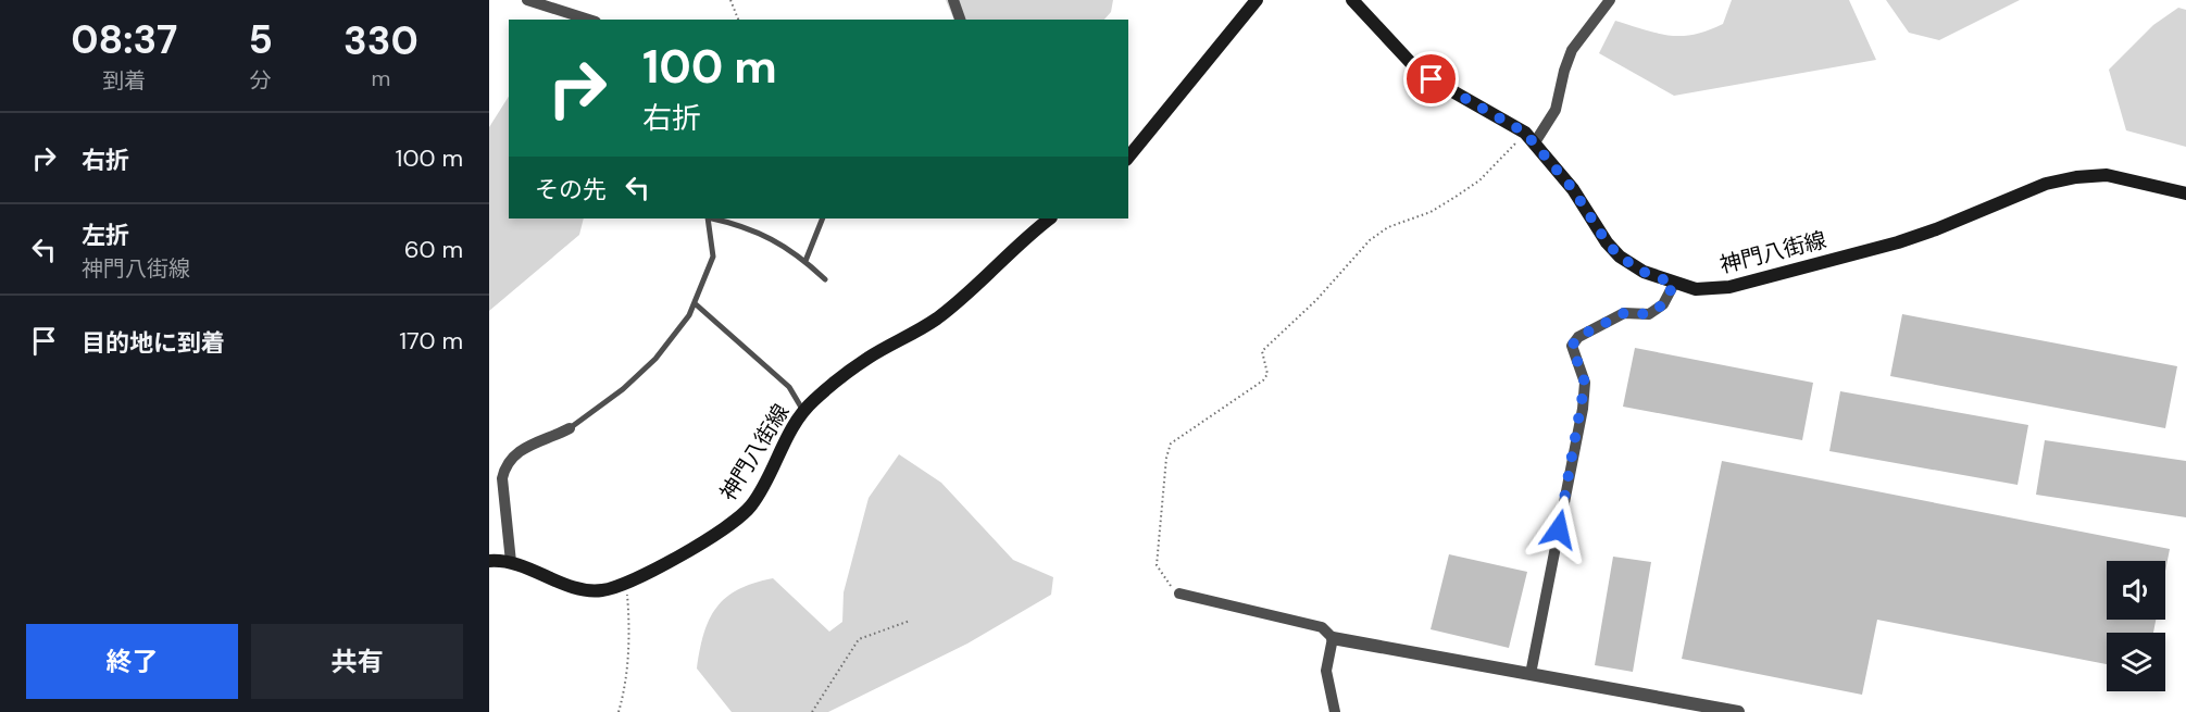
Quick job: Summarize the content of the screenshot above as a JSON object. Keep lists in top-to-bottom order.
{
  "streets": {
    "main road": ["神門八街線"]
  },
  "page": {
    "eta": [
      "08:37",
      "到着",
      "5",
      "分",
      "330",
      "m"
    ],
    "turn": ["100 m", "右折"],
    "list": [
      {
        "name": "右折",
        "value": "100 m"
      },
      {
        "name": "左折",
        "note": "神門八街線",
        "value": "60 m"
      },
      {
        "name": "目的地に到着",
        "value": "170 m"
      }
    ],
    "then": "その先",
    "buttons": ["終了", "共有"]
  }
}
